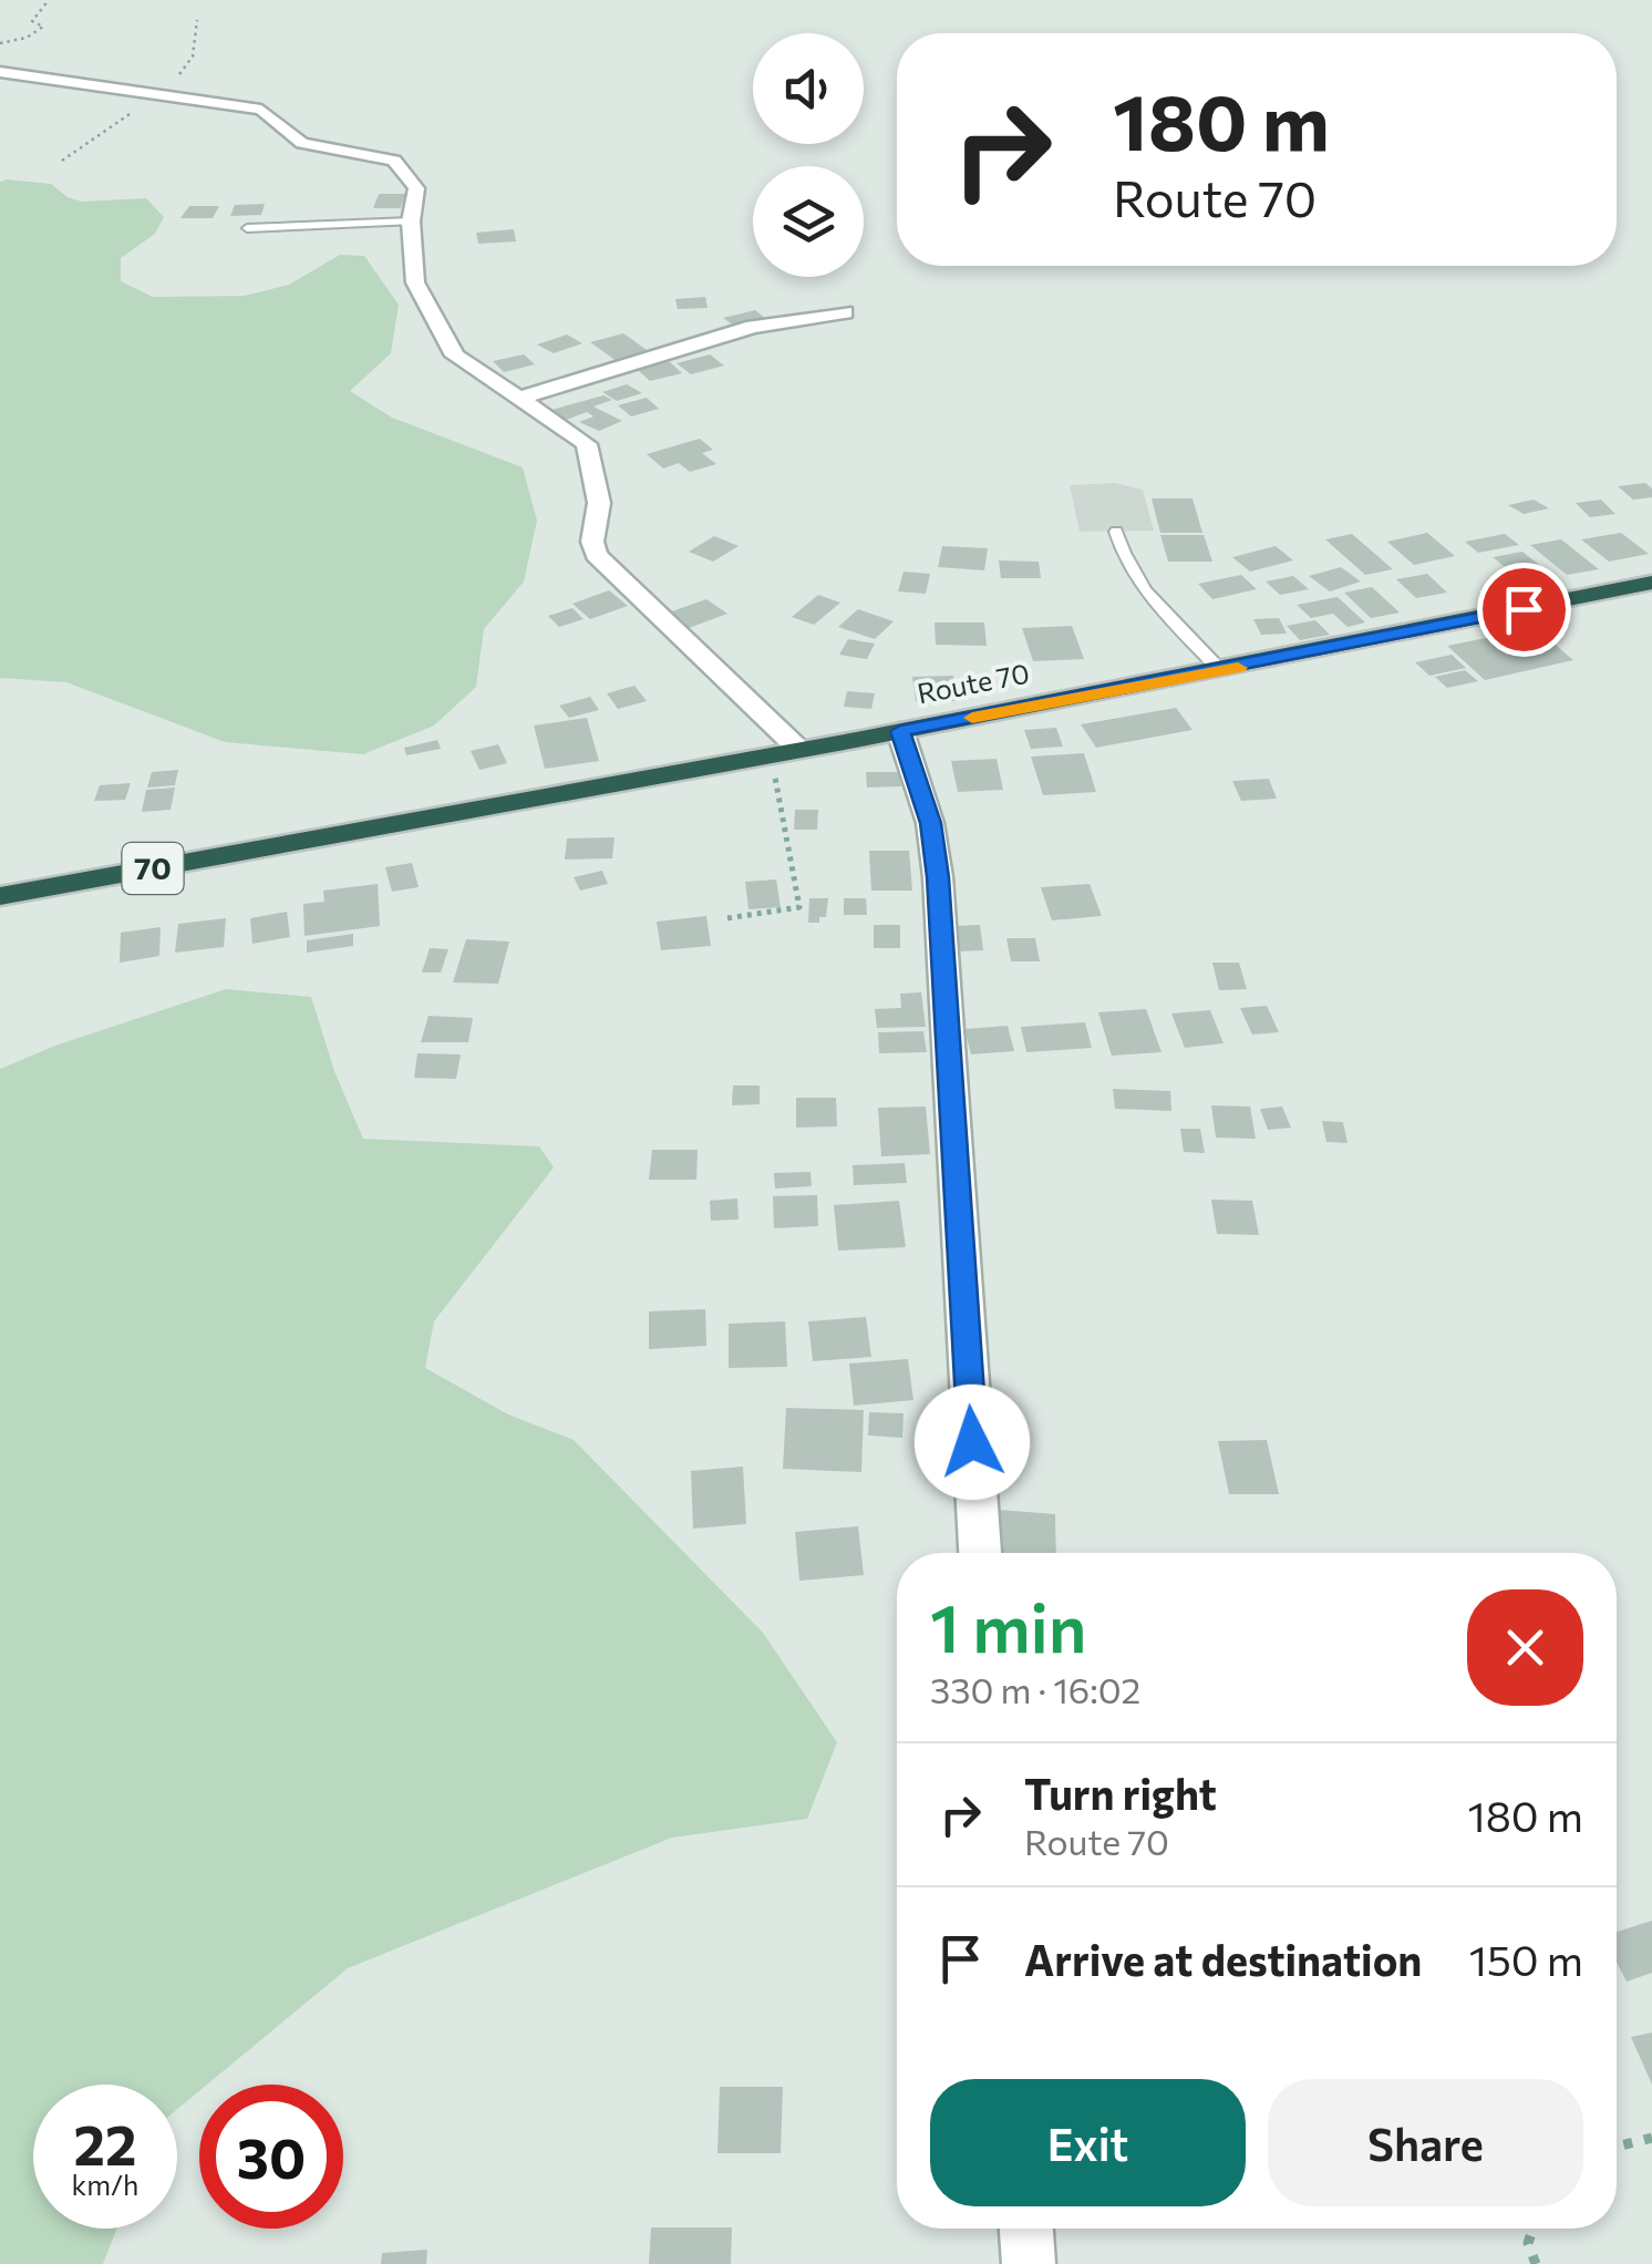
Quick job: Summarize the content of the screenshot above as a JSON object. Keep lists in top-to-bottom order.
{
  "streets": {
    "highway": ["Route 70", "70"]
  },
  "page": {
    "turn": ["180 m", "Route 70"],
    "heading": ["1 min", "330 m · 16:02"],
    "list": [
      {
        "name": "Turn right",
        "note": "Route 70",
        "value": "180 m"
      },
      {
        "name": "Arrive at destination",
        "value": "150 m"
      }
    ],
    "buttons": ["Exit", "Share"],
    "speed": "22 km/h",
    "limit": "30"
  }
}
